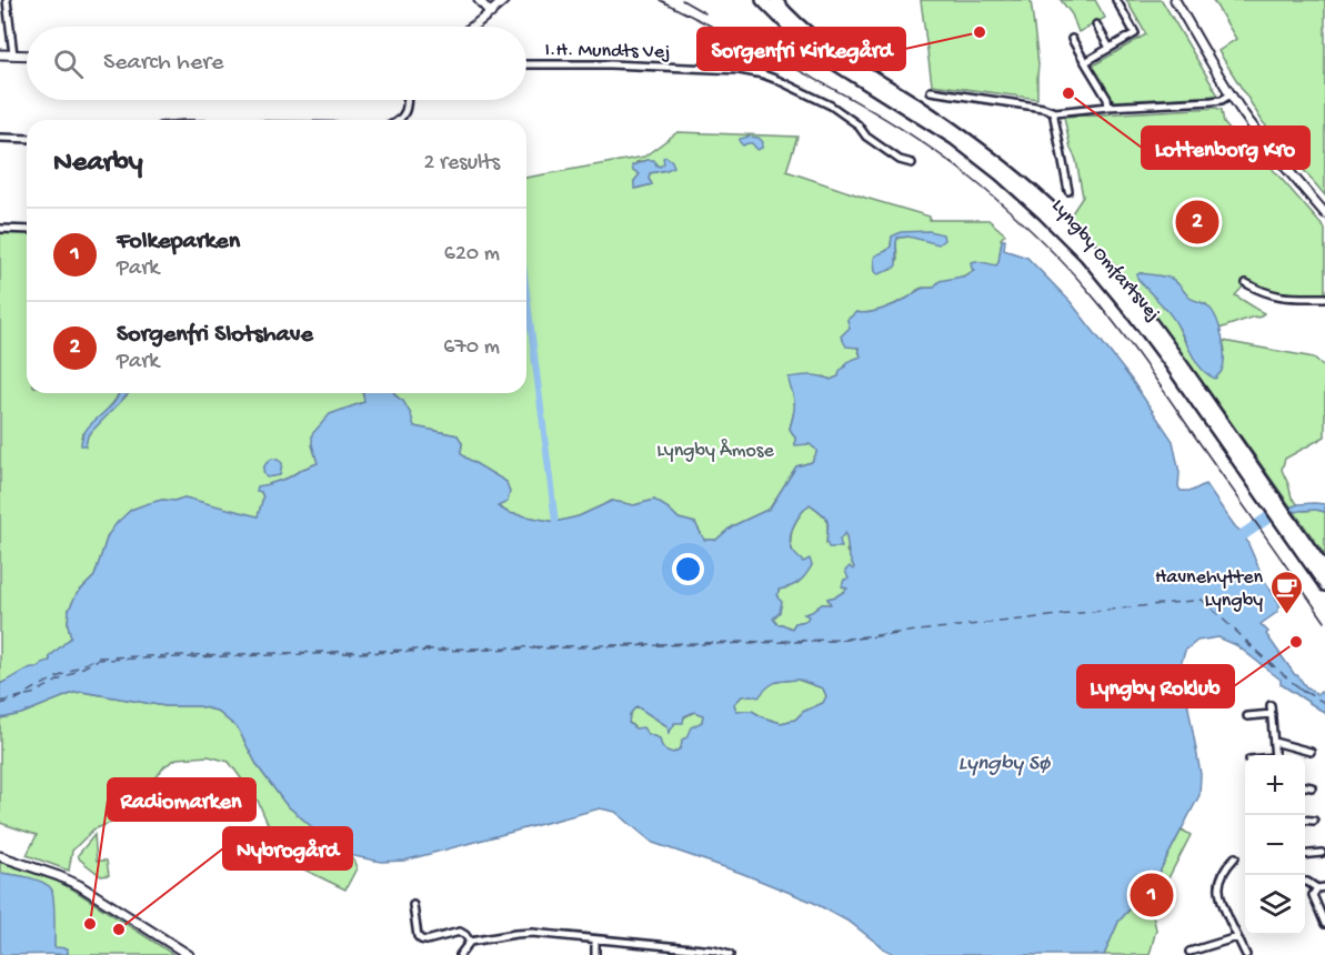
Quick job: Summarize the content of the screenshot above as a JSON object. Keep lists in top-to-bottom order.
{
  "streets": {
    "highway": ["Lyngby Omfartsvej"],
    "street": ["I.H. Mundts Vej"]
  },
  "water": ["Lyngby Sø"],
  "parks": ["Lyngby Åmose"],
  "places": {
    "other": [
      "Sorgenfri Kirkegård",
      "Lottenborg Kro",
      "Lyngby Roklub",
      "Radiomarken",
      "Nybrogård"
    ],
    "cafe": ["Havnehytten Lyngby"]
  },
  "page": {
    "search": "Search here",
    "heading": ["Nearby", "2 results"],
    "pins": ["2", "1"],
    "list": [
      {
        "mark": "1",
        "name": "Folkeparken",
        "note": "Park",
        "value": "620 m"
      },
      {
        "mark": "2",
        "name": "Sorgenfri Slotshave",
        "note": "Park",
        "value": "670 m"
      }
    ],
    "map_buttons": ["+", "−"]
  }
}
